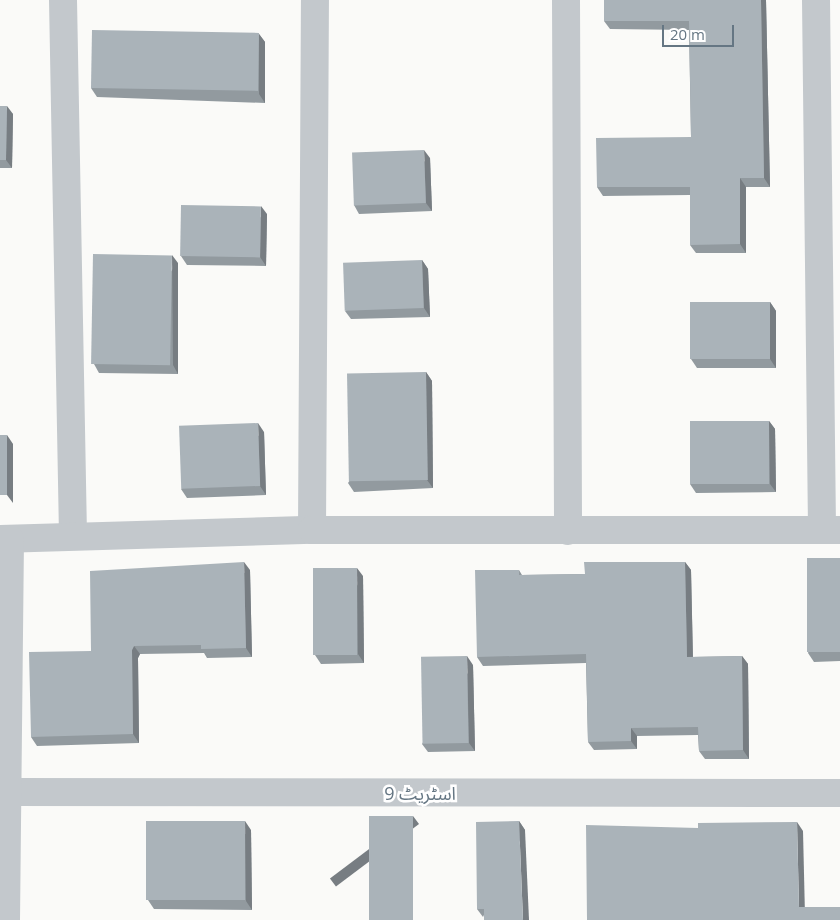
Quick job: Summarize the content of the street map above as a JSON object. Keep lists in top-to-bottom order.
{
  "streets": {
    "street": ["اسٹریٹ 9"]
  },
  "scale_bar": "20 m"
}
